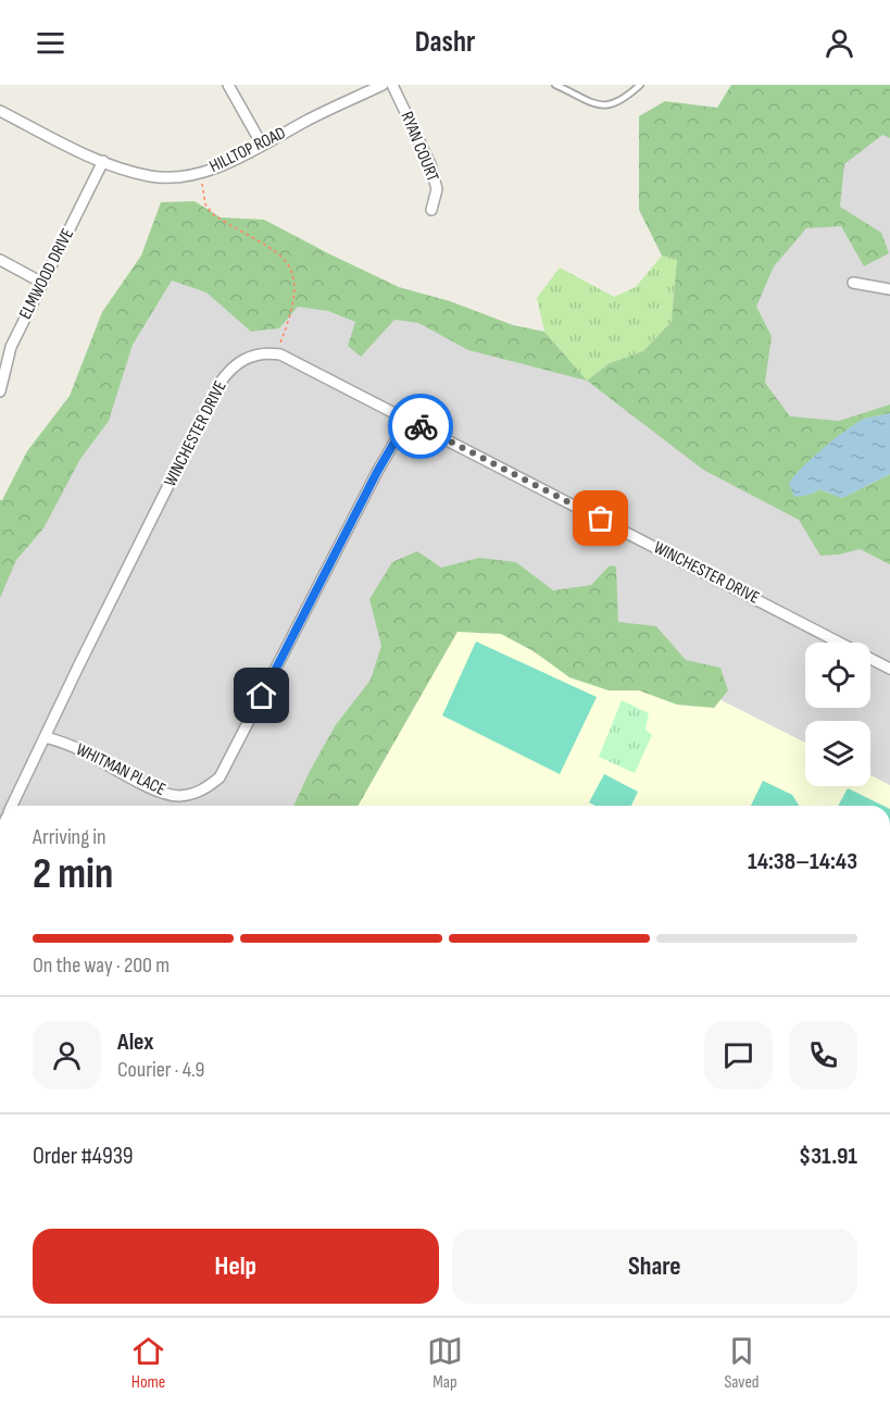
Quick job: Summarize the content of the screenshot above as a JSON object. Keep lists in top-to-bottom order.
{
  "streets": {
    "street": [
      "RYAN COURT",
      "HILLTOP ROAD",
      "ELMWOOD DRIVE",
      "WINCHESTER DRIVE",
      "WHITMAN PLACE"
    ]
  },
  "crossings": [
    ["HILLTOP ROAD", "ELMWOOD DRIVE"],
    ["WINCHESTER DRIVE", "WHITMAN PLACE"]
  ],
  "page": {
    "header": "Dashr",
    "heading": ["2 min", "Arriving in", "14:38–14:43"],
    "panel": [
      "Alex",
      "Courier · 4.9",
      "Order #4939",
      "$31.91"
    ],
    "bar": "On the way · 200 m",
    "buttons": ["Help", "Share"],
    "tabs": ["Home", "Map", "Saved"]
  }
}
